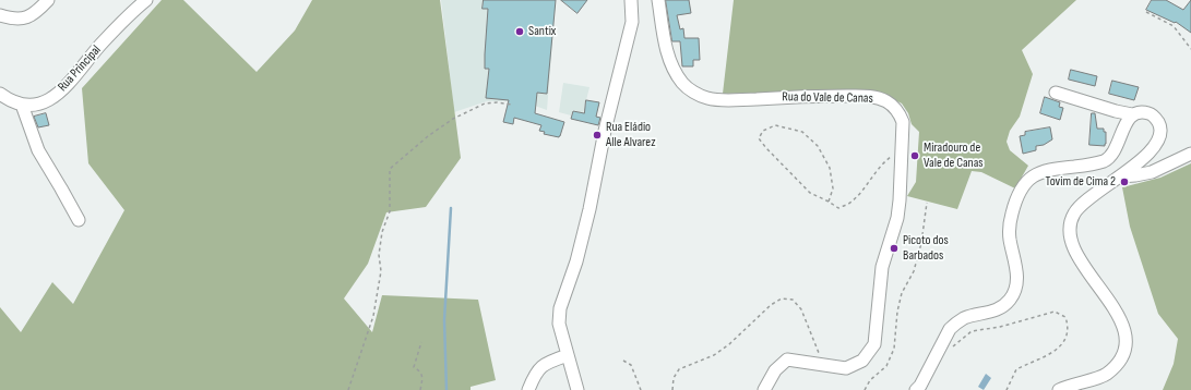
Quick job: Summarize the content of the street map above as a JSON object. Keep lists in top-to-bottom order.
{
  "streets": {
    "street": ["Rua Principal", "Rua do Vale de Canas"]
  },
  "places": [
    "Santix",
    "Rua Eládio Alle Alvarez",
    "Miradouro de Vale de Canas",
    "Tovim de Cima 2",
    "Picoto dos Barbados"
  ]
}
